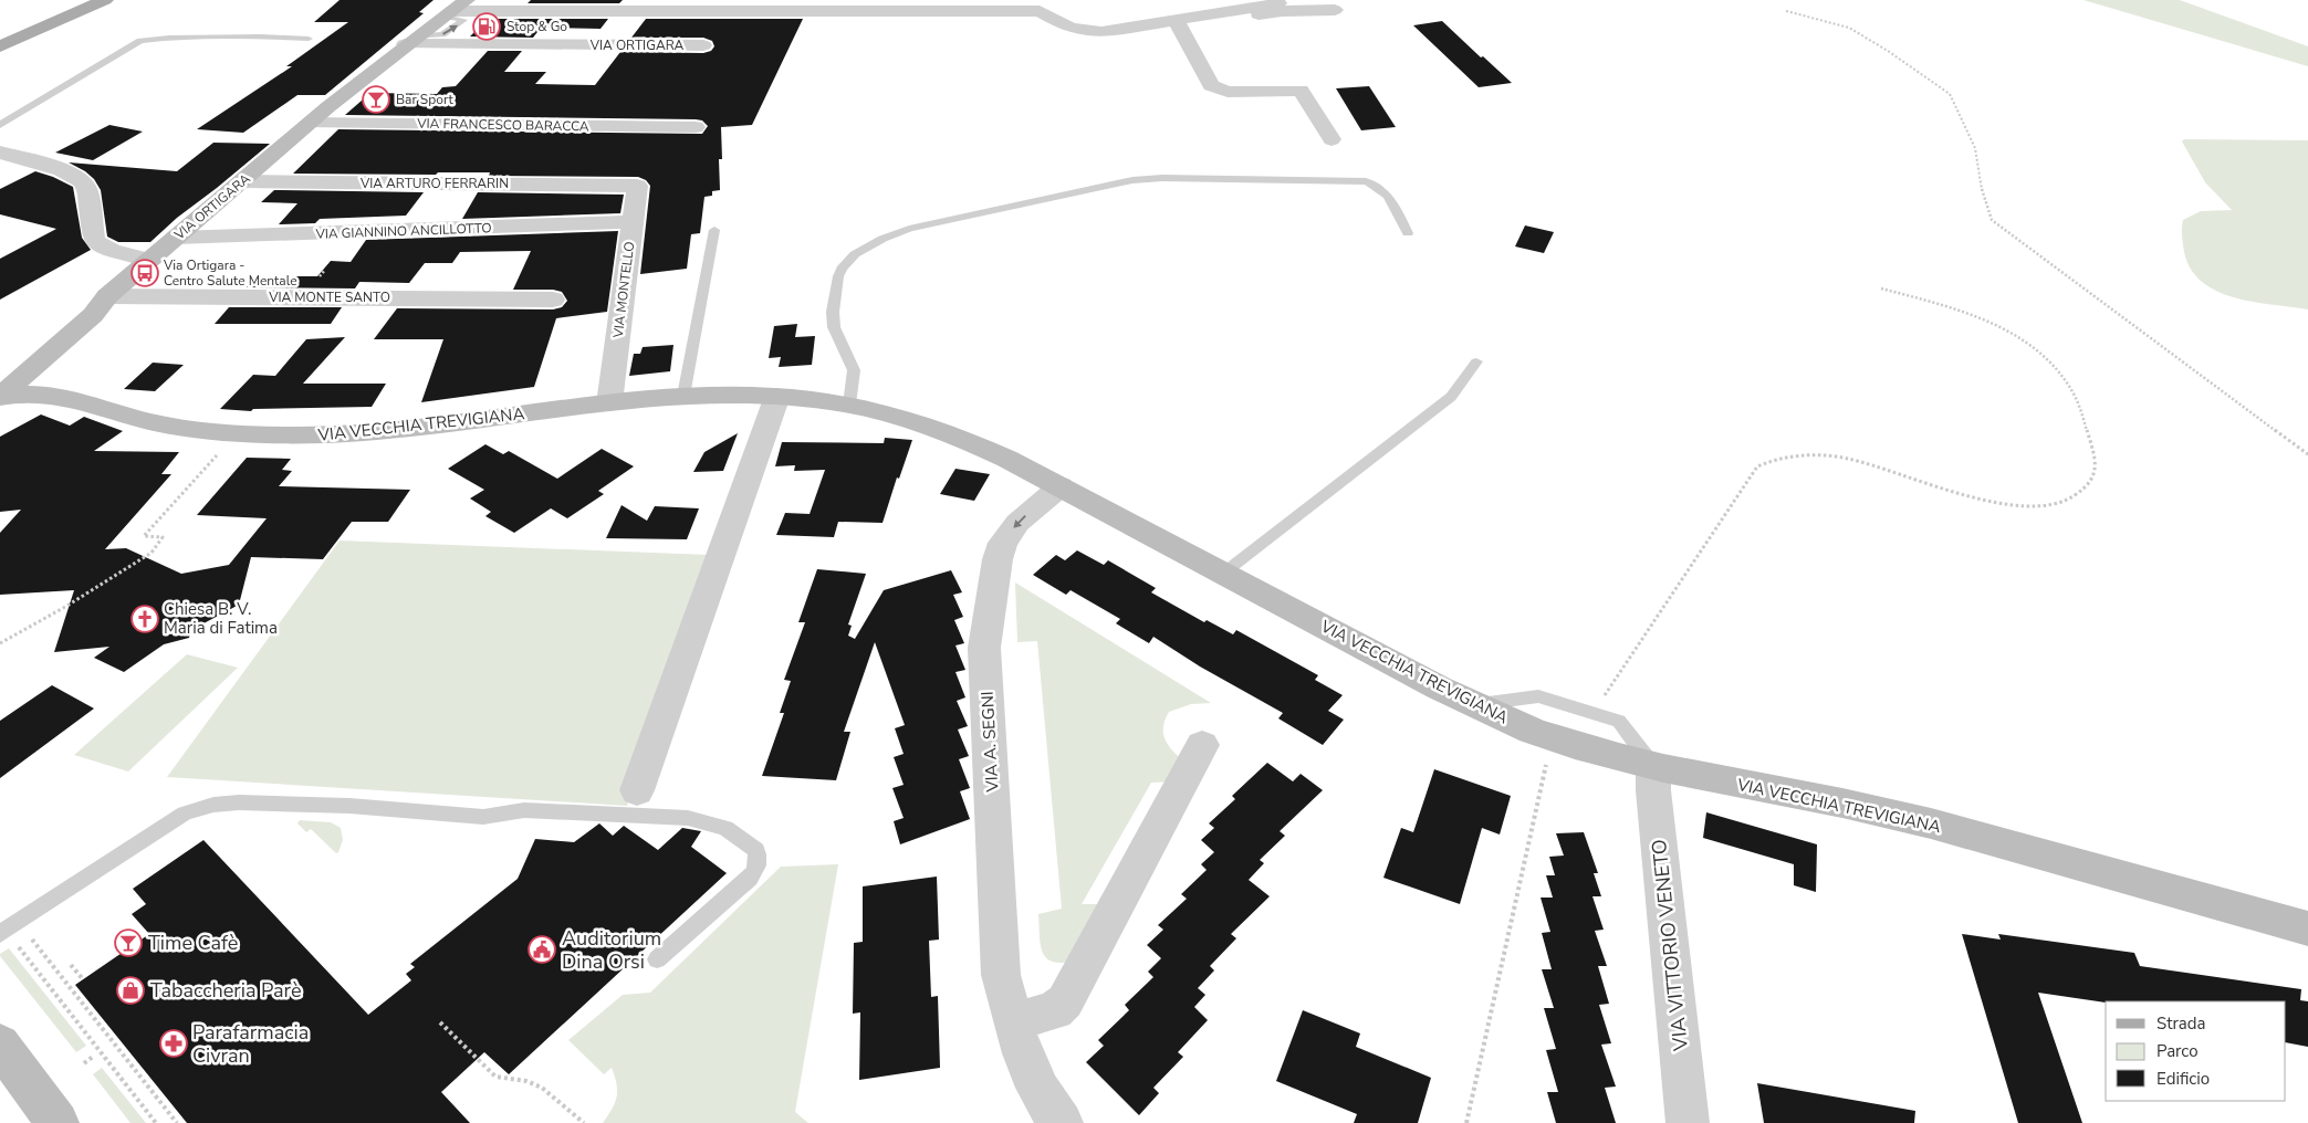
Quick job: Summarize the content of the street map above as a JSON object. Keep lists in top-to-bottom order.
{
  "streets": {
    "street": [
      "VIA ORTIGARA",
      "VIA FRANCESCO BARACCA",
      "VIA ARTURO FERRARIN",
      "VIA GIANNINO ANCILLOTTO",
      "VIA MONTELLO",
      "VIA MONTE SANTO",
      "VIA VECCHIA TREVIGIANA",
      "VIA A. SEGNI",
      "VIA VITTORIO VENETO"
    ]
  },
  "crossings": [
    ["VIA ORTIGARA", "VIA FRANCESCO BARACCA"],
    ["VIA ORTIGARA", "VIA ARTURO FERRARIN"],
    ["VIA ORTIGARA", "VIA GIANNINO ANCILLOTTO"],
    ["VIA ORTIGARA", "VIA MONTE SANTO"],
    ["VIA ORTIGARA", "VIA VECCHIA TREVIGIANA"],
    ["VIA ARTURO FERRARIN", "VIA MONTELLO"],
    ["VIA GIANNINO ANCILLOTTO", "VIA MONTELLO"],
    ["VIA MONTELLO", "VIA VECCHIA TREVIGIANA"],
    ["VIA VECCHIA TREVIGIANA", "VIA A. SEGNI"],
    ["VIA VECCHIA TREVIGIANA", "VIA VITTORIO VENETO"]
  ],
  "one_way": ["VIA A. SEGNI"],
  "places": {
    "fuel station": ["Stop & Go"],
    "bar": ["Bar Sport", "Time Cafè"],
    "bus stop": ["Via Ortigara - Centro Salute Mentale"],
    "church": ["Chiesa B. V. Maria di Fatima"],
    "public building": ["Auditorium Dina Orsi"],
    "shop": ["Tabaccheria Parè"],
    "pharmacy": ["Parafarmacia Civran"]
  },
  "legend": ["Strada", "Parco", "Edificio"]
}
